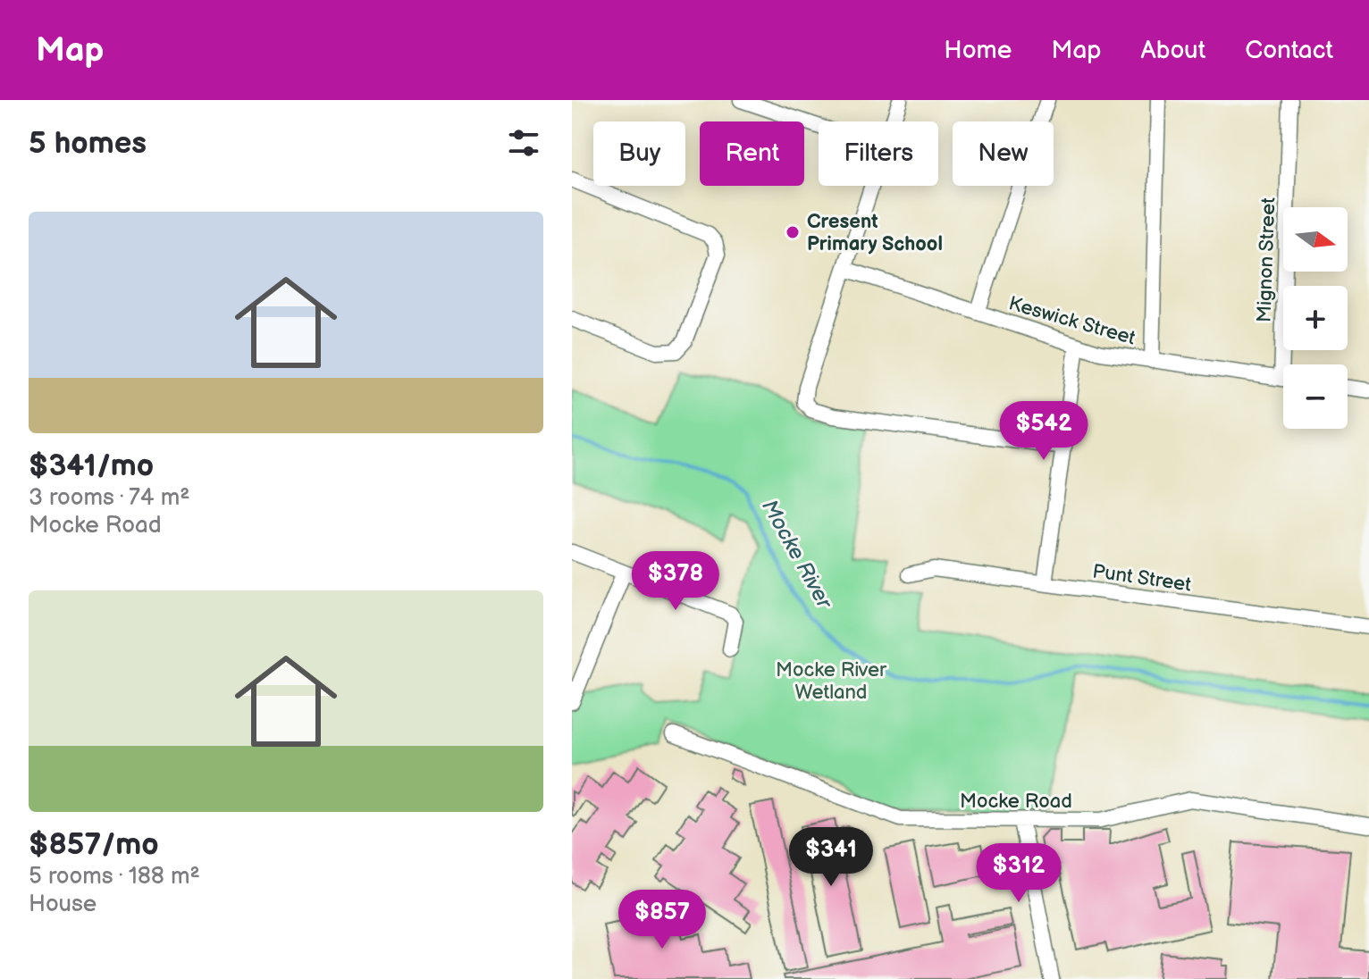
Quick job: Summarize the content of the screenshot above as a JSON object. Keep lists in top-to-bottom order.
{
  "streets": {
    "street": [
      "Mignon Street",
      "Keswick Street",
      "Punt Street",
      "Mocke Road"
    ]
  },
  "water": ["Mocke River"],
  "parks": ["Mocke River Wetland"],
  "places": ["Cresent Primary School"],
  "north": "right",
  "page": {
    "header": "Map",
    "nav": [
      "Home",
      "Map",
      "About",
      "Contact"
    ],
    "heading": "5 homes",
    "chip": [
      "Buy",
      "Rent",
      "Filters",
      "New"
    ],
    "list": [
      {
        "name": "$341/mo",
        "note": "3 rooms · 74 m² · Mocke Road"
      },
      {
        "name": "$857/mo",
        "note": "5 rooms · 188 m² · House"
      }
    ],
    "map_buttons": ["+", "−"],
    "price": [
      "$542",
      "$378",
      "$341",
      "$312",
      "$857"
    ]
  }
}
